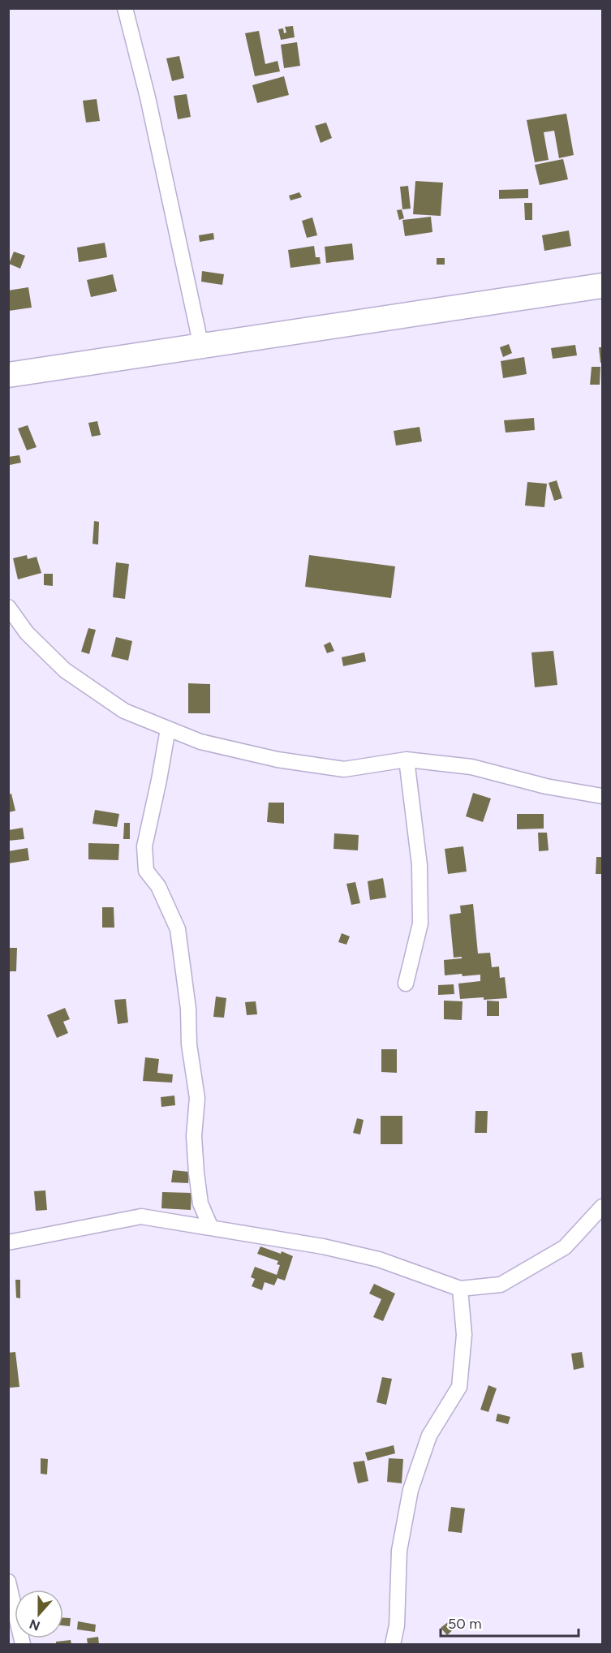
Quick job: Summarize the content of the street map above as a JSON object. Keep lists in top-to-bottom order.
{
  "scale_bar": "50 m",
  "north": "bottom"
}
